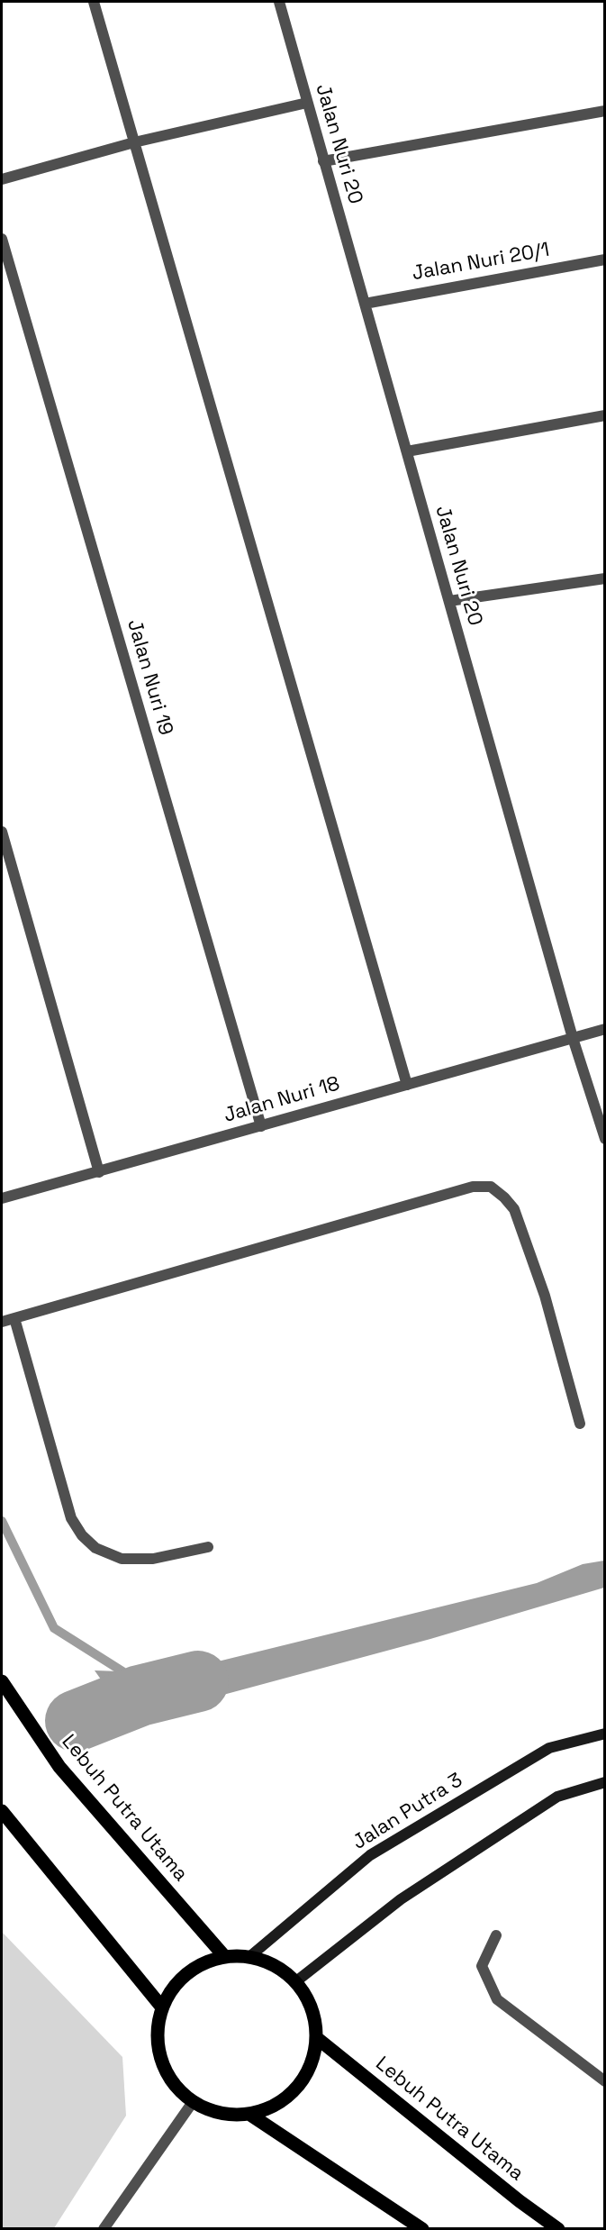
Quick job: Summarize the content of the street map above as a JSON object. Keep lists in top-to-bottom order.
{
  "streets": {
    "main road": ["Lebuh Putra Utama"],
    "street": [
      "Jalan Nuri 20",
      "Jalan Nuri 20/1",
      "Jalan Nuri 19",
      "Jalan Nuri 18",
      "Jalan Putra 3"
    ]
  },
  "crossings": [
    ["Jalan Nuri 20", "Jalan Nuri 20/1"],
    ["Jalan Nuri 20", "Jalan Nuri 18"],
    ["Jalan Nuri 19", "Jalan Nuri 18"],
    ["Lebuh Putra Utama", "Jalan Putra 3"]
  ]
}
